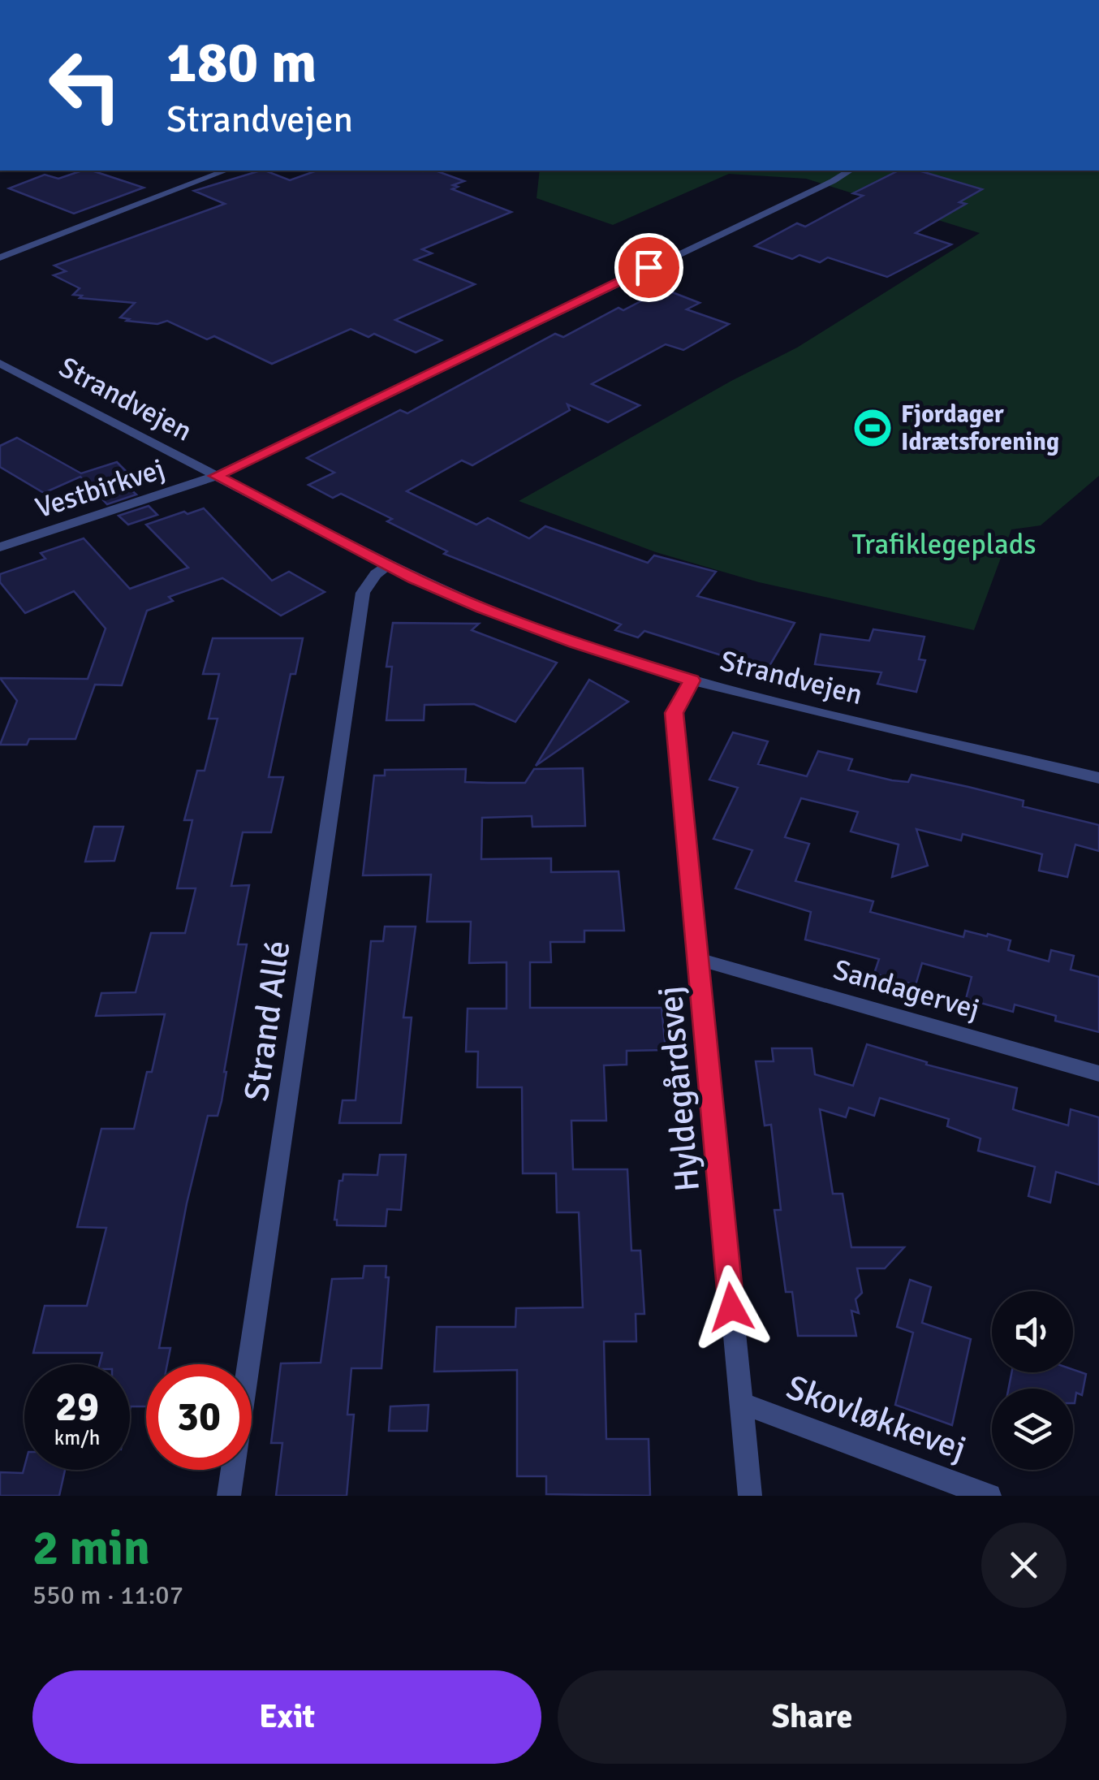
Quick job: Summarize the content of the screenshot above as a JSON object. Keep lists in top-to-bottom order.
{
  "streets": {
    "street": [
      "Strandvejen",
      "Vestbirkvej",
      "Sandagervej",
      "Strand Allé",
      "Hyldegårdsvej",
      "Skovløkkevej"
    ]
  },
  "crossings": [
    ["Strandvejen", "Vestbirkvej"],
    ["Strandvejen", "Strand Allé"],
    ["Strandvejen", "Hyldegårdsvej"],
    ["Sandagervej", "Hyldegårdsvej"],
    ["Hyldegårdsvej", "Skovløkkevej"]
  ],
  "parks": ["Trafiklegeplads"],
  "places": {
    "sports": ["Fjordager Idrætsforening"]
  },
  "page": {
    "turn": ["180 m", "Strandvejen"],
    "speed": "29 km/h",
    "limit": "30",
    "heading": ["2 min", "550 m · 11:07"],
    "buttons": ["Exit", "Share"]
  }
}
